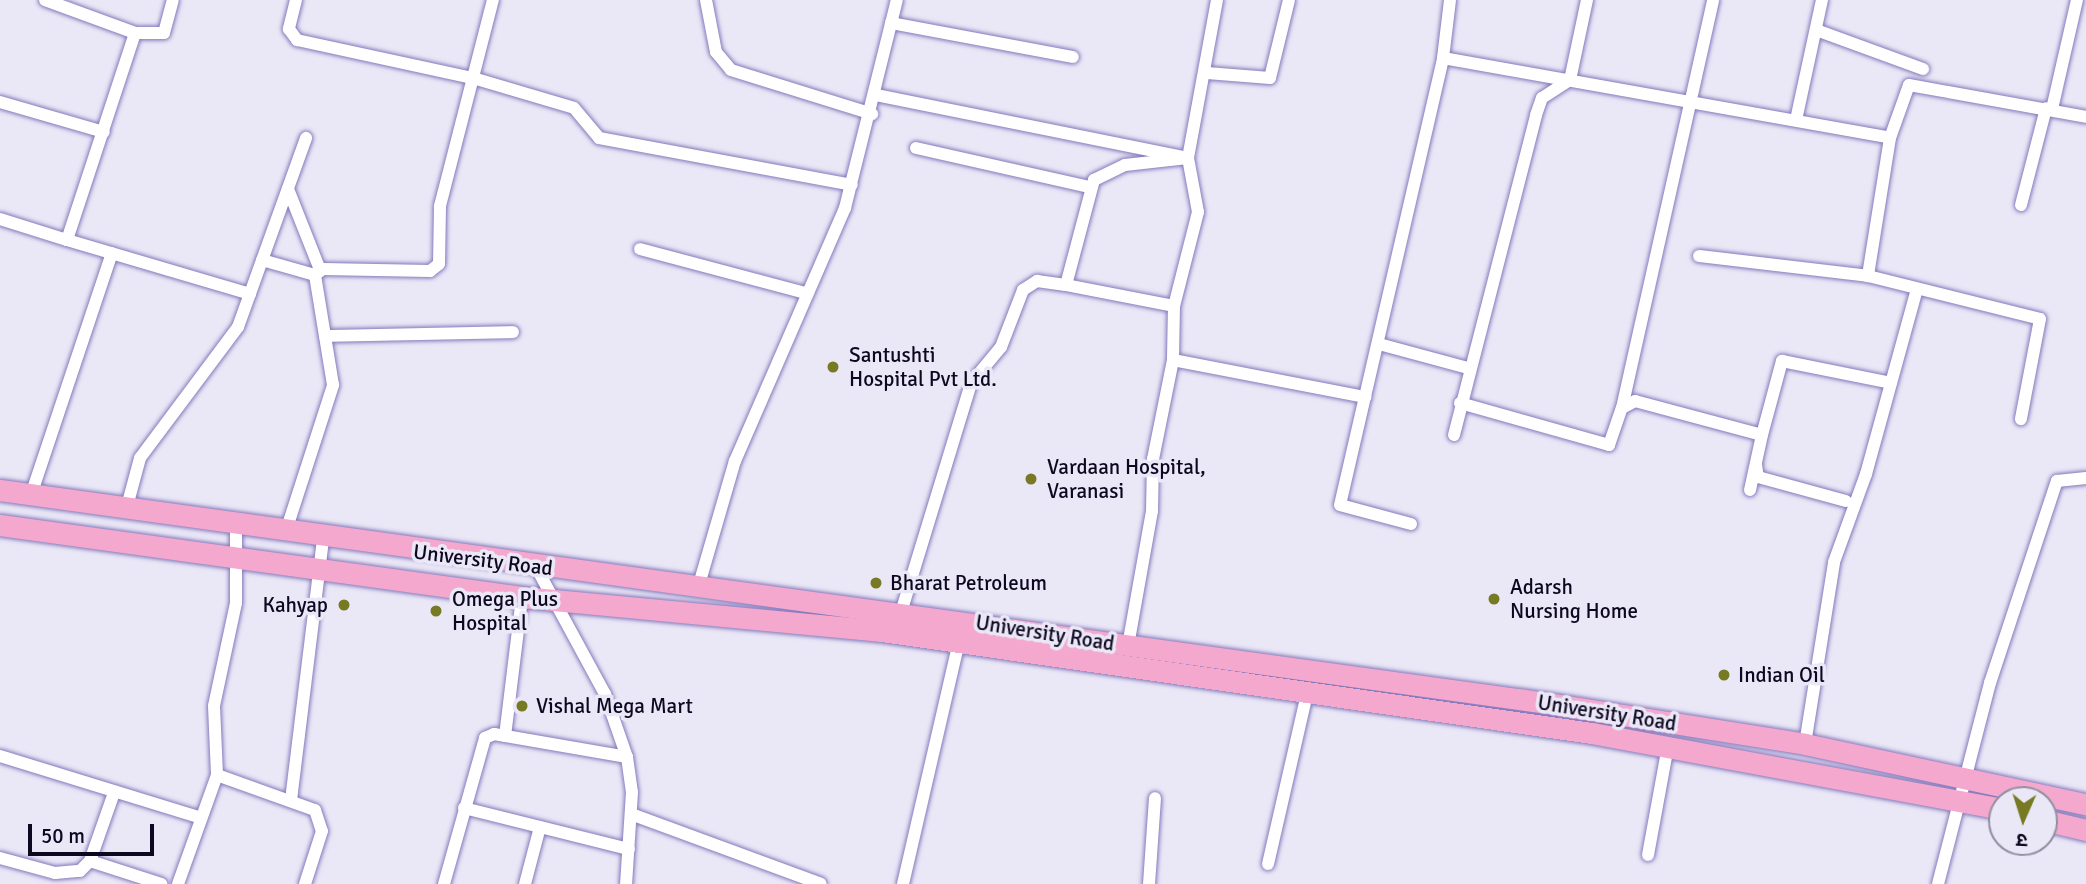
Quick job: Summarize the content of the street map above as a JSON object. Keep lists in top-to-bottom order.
{
  "streets": {
    "main road": ["University Road"]
  },
  "places": [
    "Santushti Hospital Pvt Ltd.",
    "Vardaan Hospital, Varanasi",
    "Bharat Petroleum",
    "Adarsh Nursing Home",
    "Kahyap",
    "Omega Plus Hospital",
    "Indian Oil",
    "Vishal Mega Mart"
  ],
  "scale_bar": "50 m",
  "north": "bottom"
}
